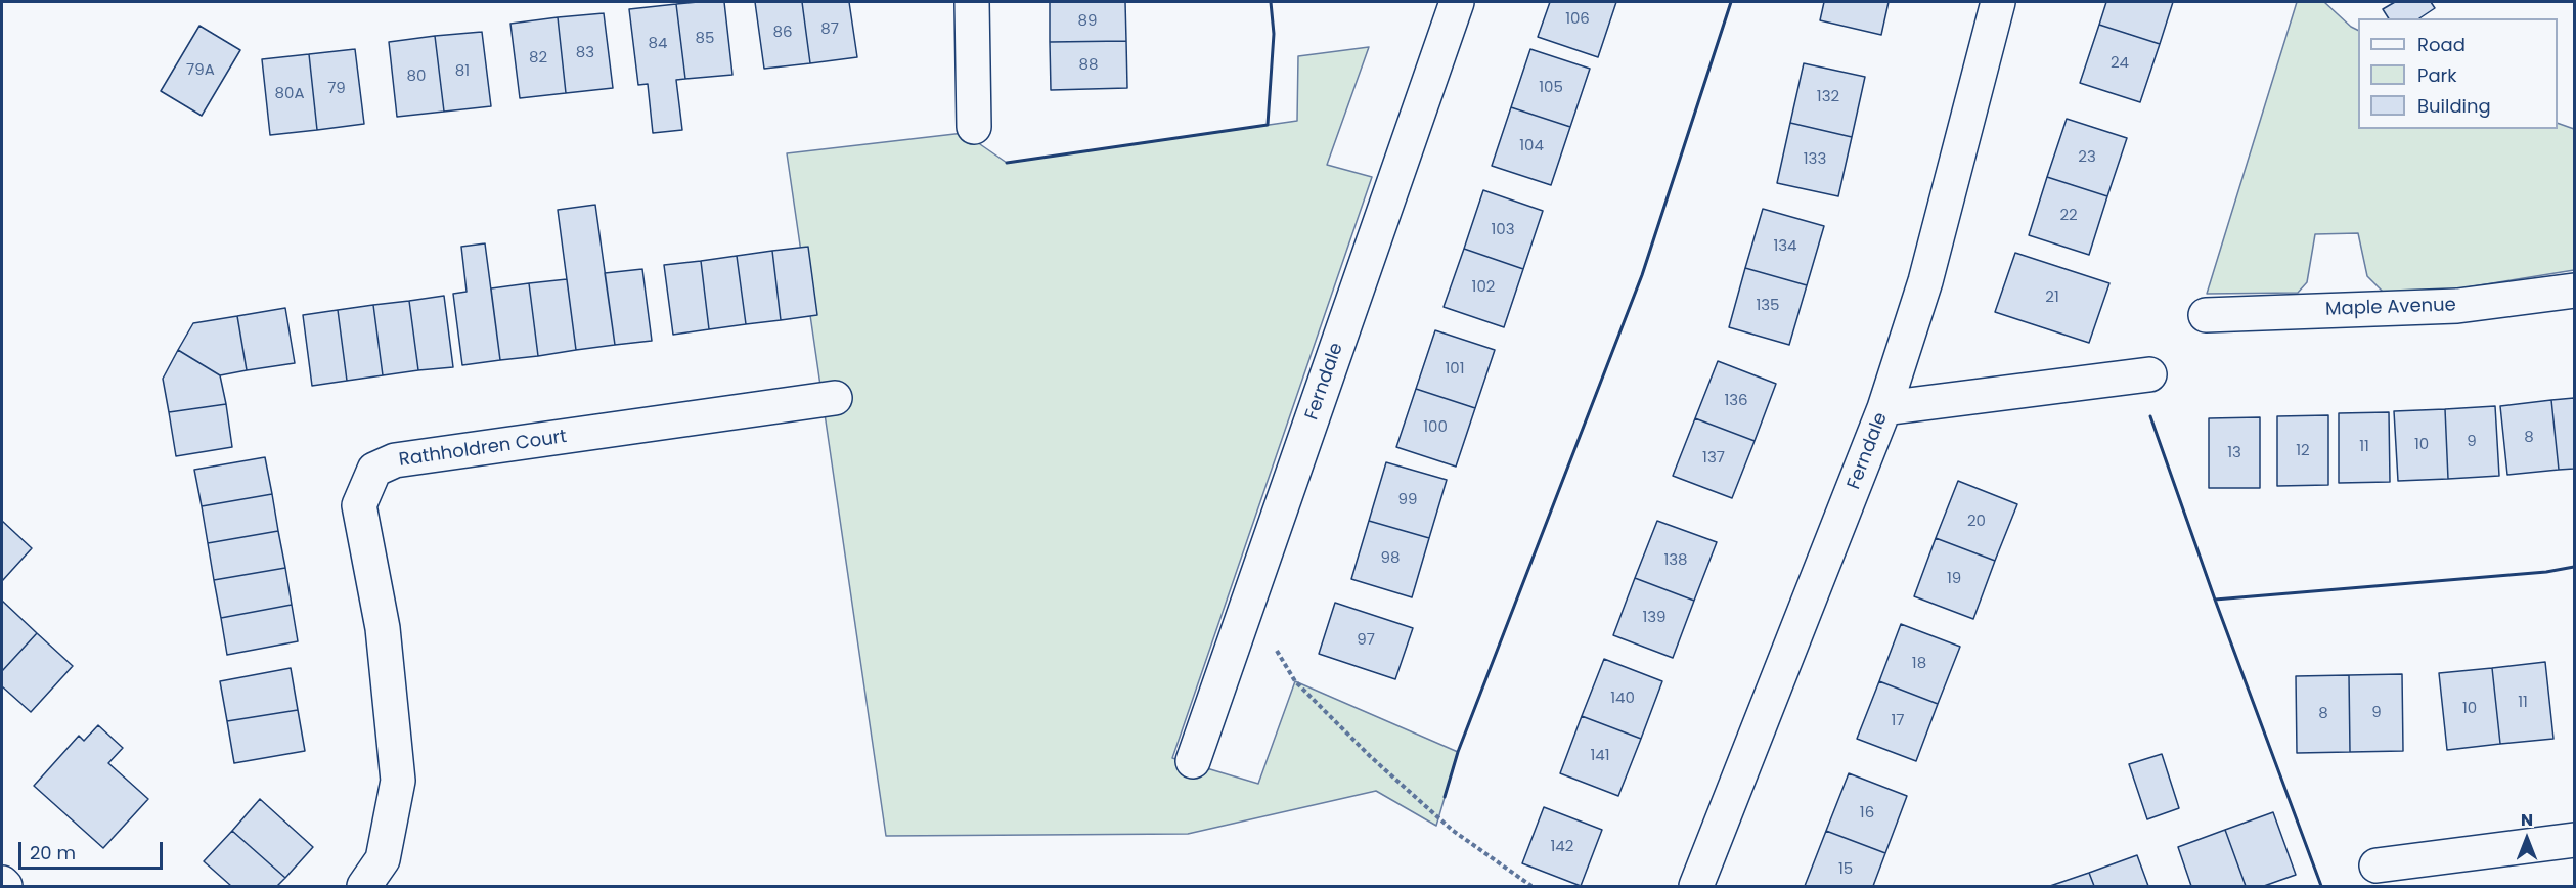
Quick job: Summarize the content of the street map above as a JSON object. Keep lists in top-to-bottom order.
{
  "streets": {
    "street": ["Maple Avenue", "Ferndale", "Rathholdren Court"]
  },
  "house_numbers": [
    "106",
    "89",
    "87",
    "86",
    "85",
    "84",
    "83",
    "82",
    "24",
    "88",
    "79A",
    "81",
    "80",
    "105",
    "79",
    "80A",
    "132",
    "104",
    "23",
    "133",
    "22",
    "103",
    "134",
    "102",
    "21",
    "135",
    "101",
    "136",
    "100",
    "8",
    "9",
    "10",
    "11",
    "12",
    "13",
    "137",
    "99",
    "20",
    "98",
    "138",
    "19",
    "139",
    "97",
    "18",
    "140",
    "11",
    "10",
    "9",
    "8",
    "17",
    "141",
    "16",
    "142",
    "15"
  ],
  "legend": ["Road", "Park", "Building"],
  "scale_bar": "20 m",
  "north": "top"
}
